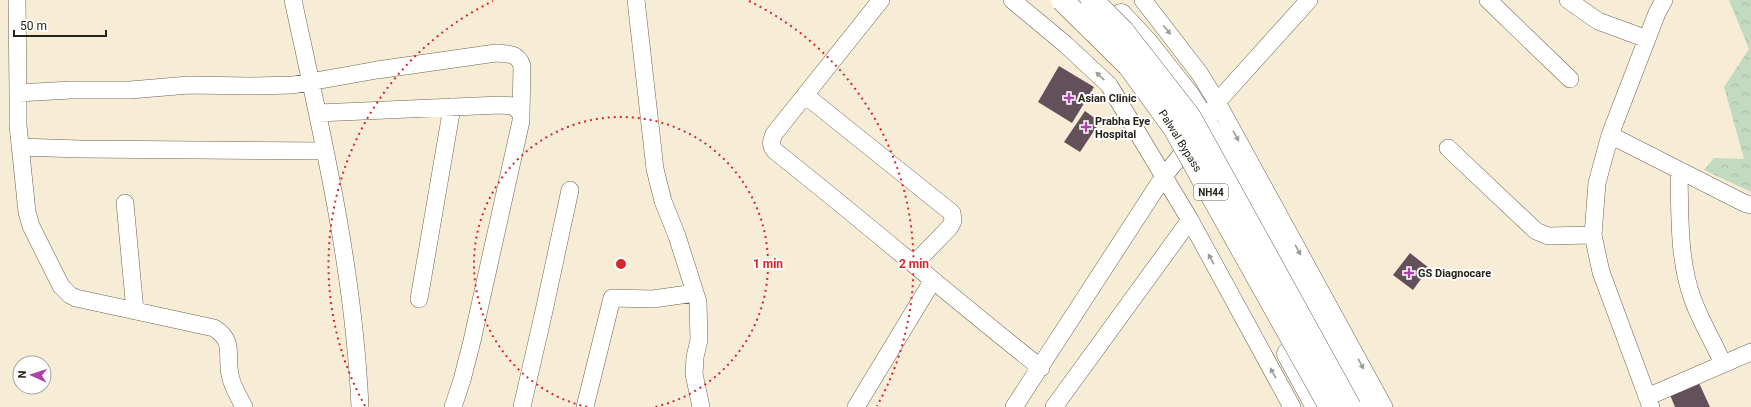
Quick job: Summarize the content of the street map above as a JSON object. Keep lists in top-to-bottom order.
{
  "streets": {
    "highway": ["Palwal Bypass", "NH44"]
  },
  "places": {
    "health": ["Asian Clinic", "Prabha Eye Hospital", "GS Diagnocare"]
  },
  "scale_bar": "50 m",
  "north": "left",
  "rings": ["1 min", "2 min"]
}
